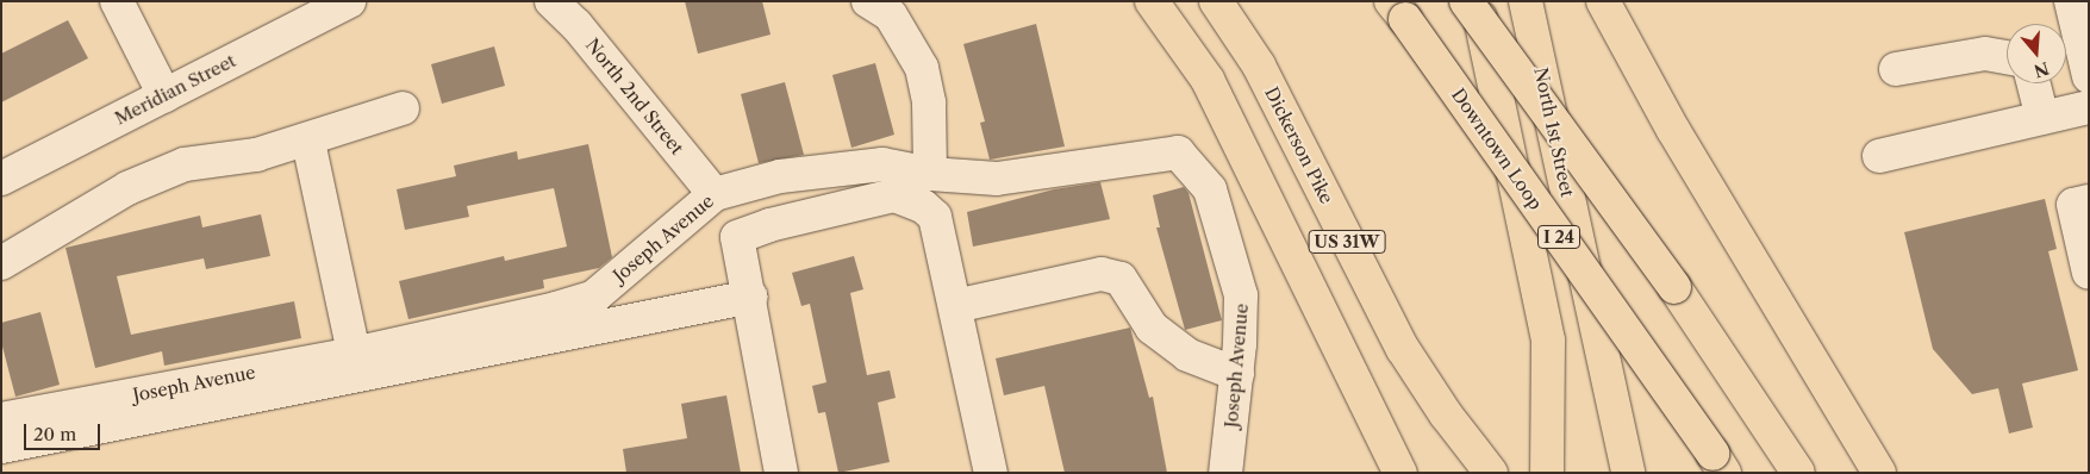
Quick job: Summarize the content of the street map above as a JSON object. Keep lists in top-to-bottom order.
{
  "streets": {
    "main road": [
      "North 1st Street",
      "Dickerson Pike",
      "Downtown Loop",
      "I 24",
      "US 31W"
    ],
    "street": ["Meridian Street", "North 2nd Street", "Joseph Avenue"]
  },
  "crossings": [
    ["North 2nd Street", "Joseph Avenue"]
  ],
  "scale_bar": "20 m",
  "north": "bottom"
}
